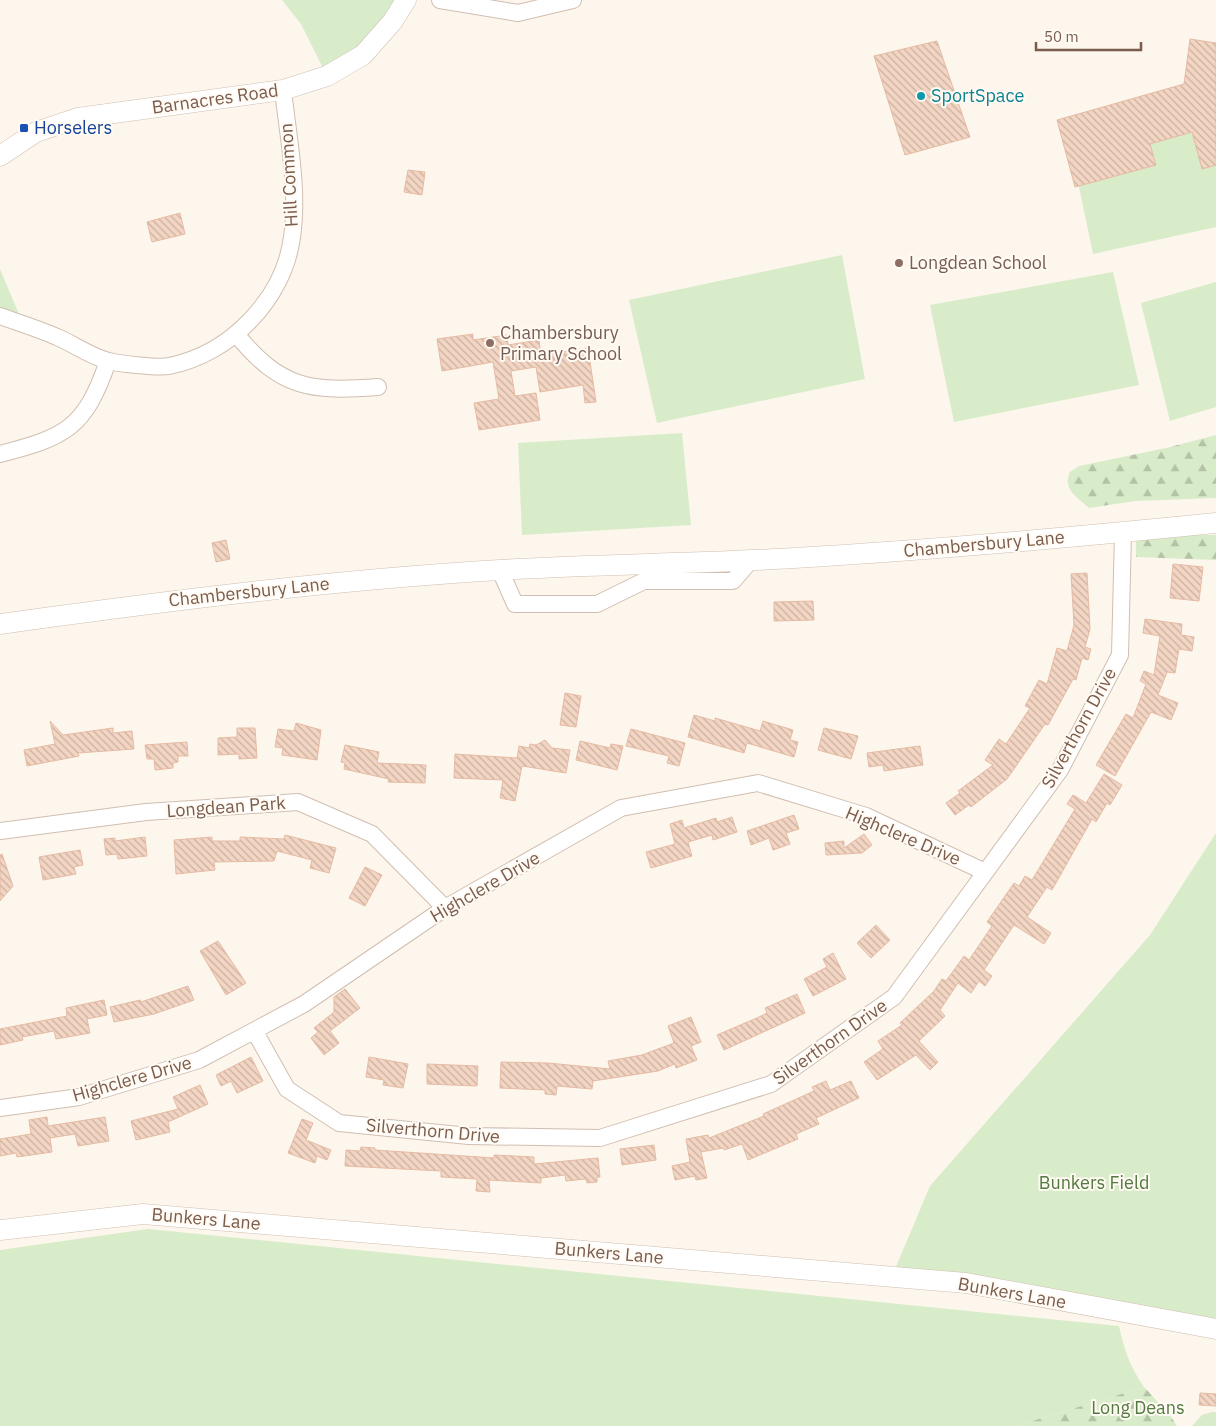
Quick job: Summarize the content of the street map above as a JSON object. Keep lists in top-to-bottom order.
{
  "streets": {
    "street": [
      "Barnacres Road",
      "Hill Common",
      "Chambersbury Lane",
      "Silverthorn Drive",
      "Longdean Park",
      "Highclere Drive",
      "Bunkers Lane"
    ]
  },
  "crossings": [
    ["Barnacres Road", "Hill Common"],
    ["Chambersbury Lane", "Silverthorn Drive"],
    ["Silverthorn Drive", "Highclere Drive"],
    ["Longdean Park", "Highclere Drive"]
  ],
  "parks": ["Bunkers Field", "Long Deans"],
  "places": {
    "other": ["SportSpace", "Longdean School", "Chambersbury Primary School"],
    "transit": ["Horselers"]
  },
  "scale_bar": "50 m"
}
